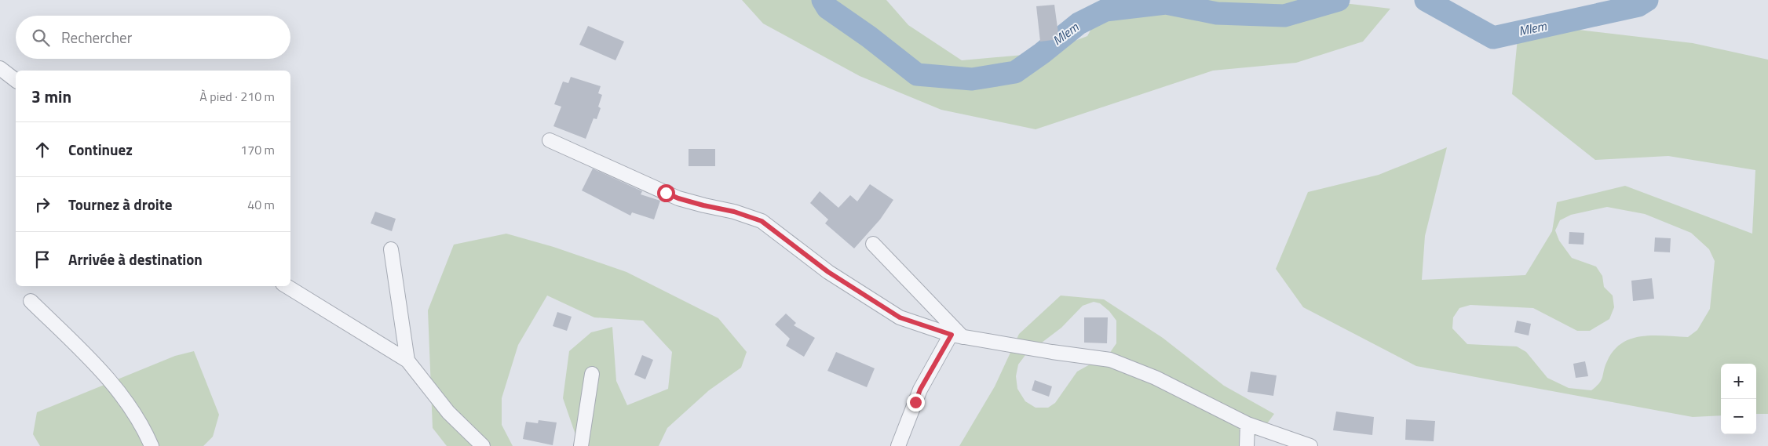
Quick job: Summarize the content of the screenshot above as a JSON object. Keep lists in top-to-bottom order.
{
  "water": ["Mlem"],
  "page": {
    "search": "Rechercher",
    "heading": ["3 min", "À pied · 210 m"],
    "list": [
      ["Continuez", "170 m"],
      ["Tournez à droite", "40 m"],
      "Arrivée à destination"
    ],
    "map_buttons": ["+", "−"]
  }
}
